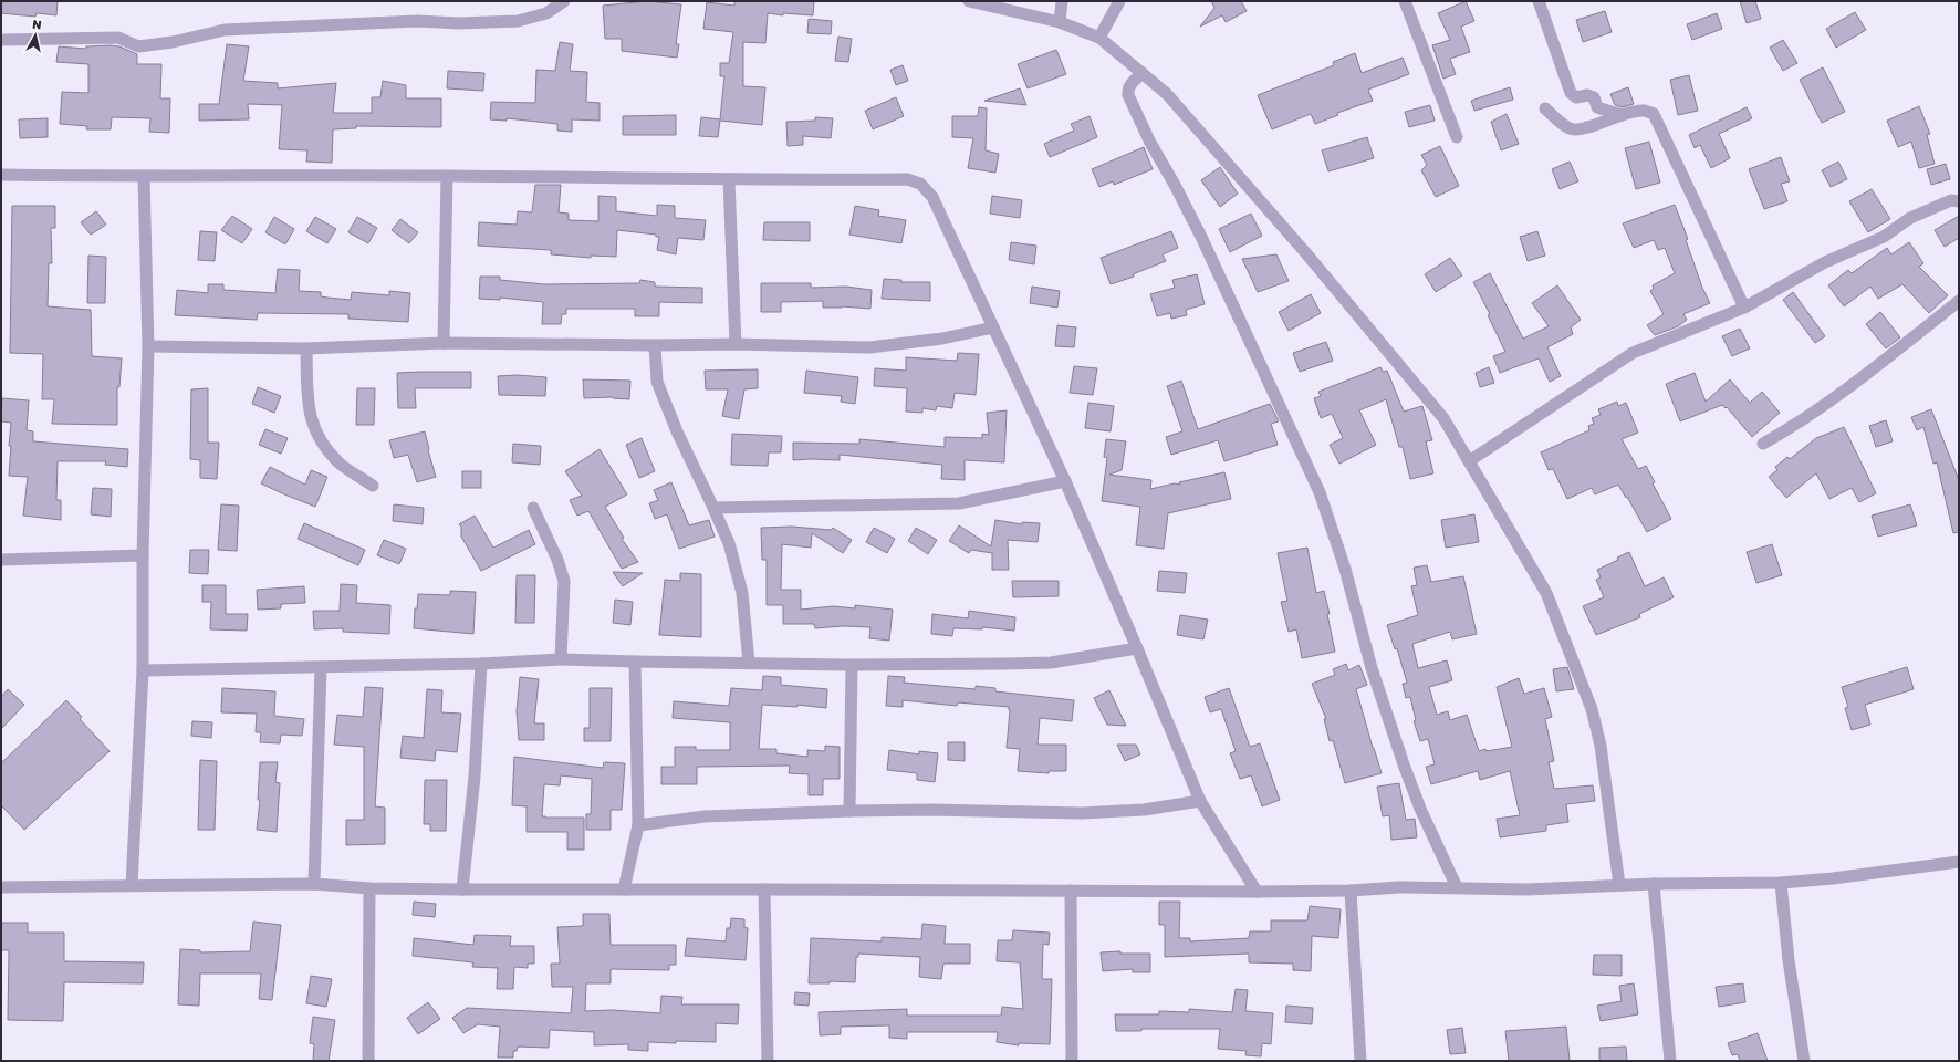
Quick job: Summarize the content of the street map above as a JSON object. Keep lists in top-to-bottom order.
{
  "north": "top"
}
